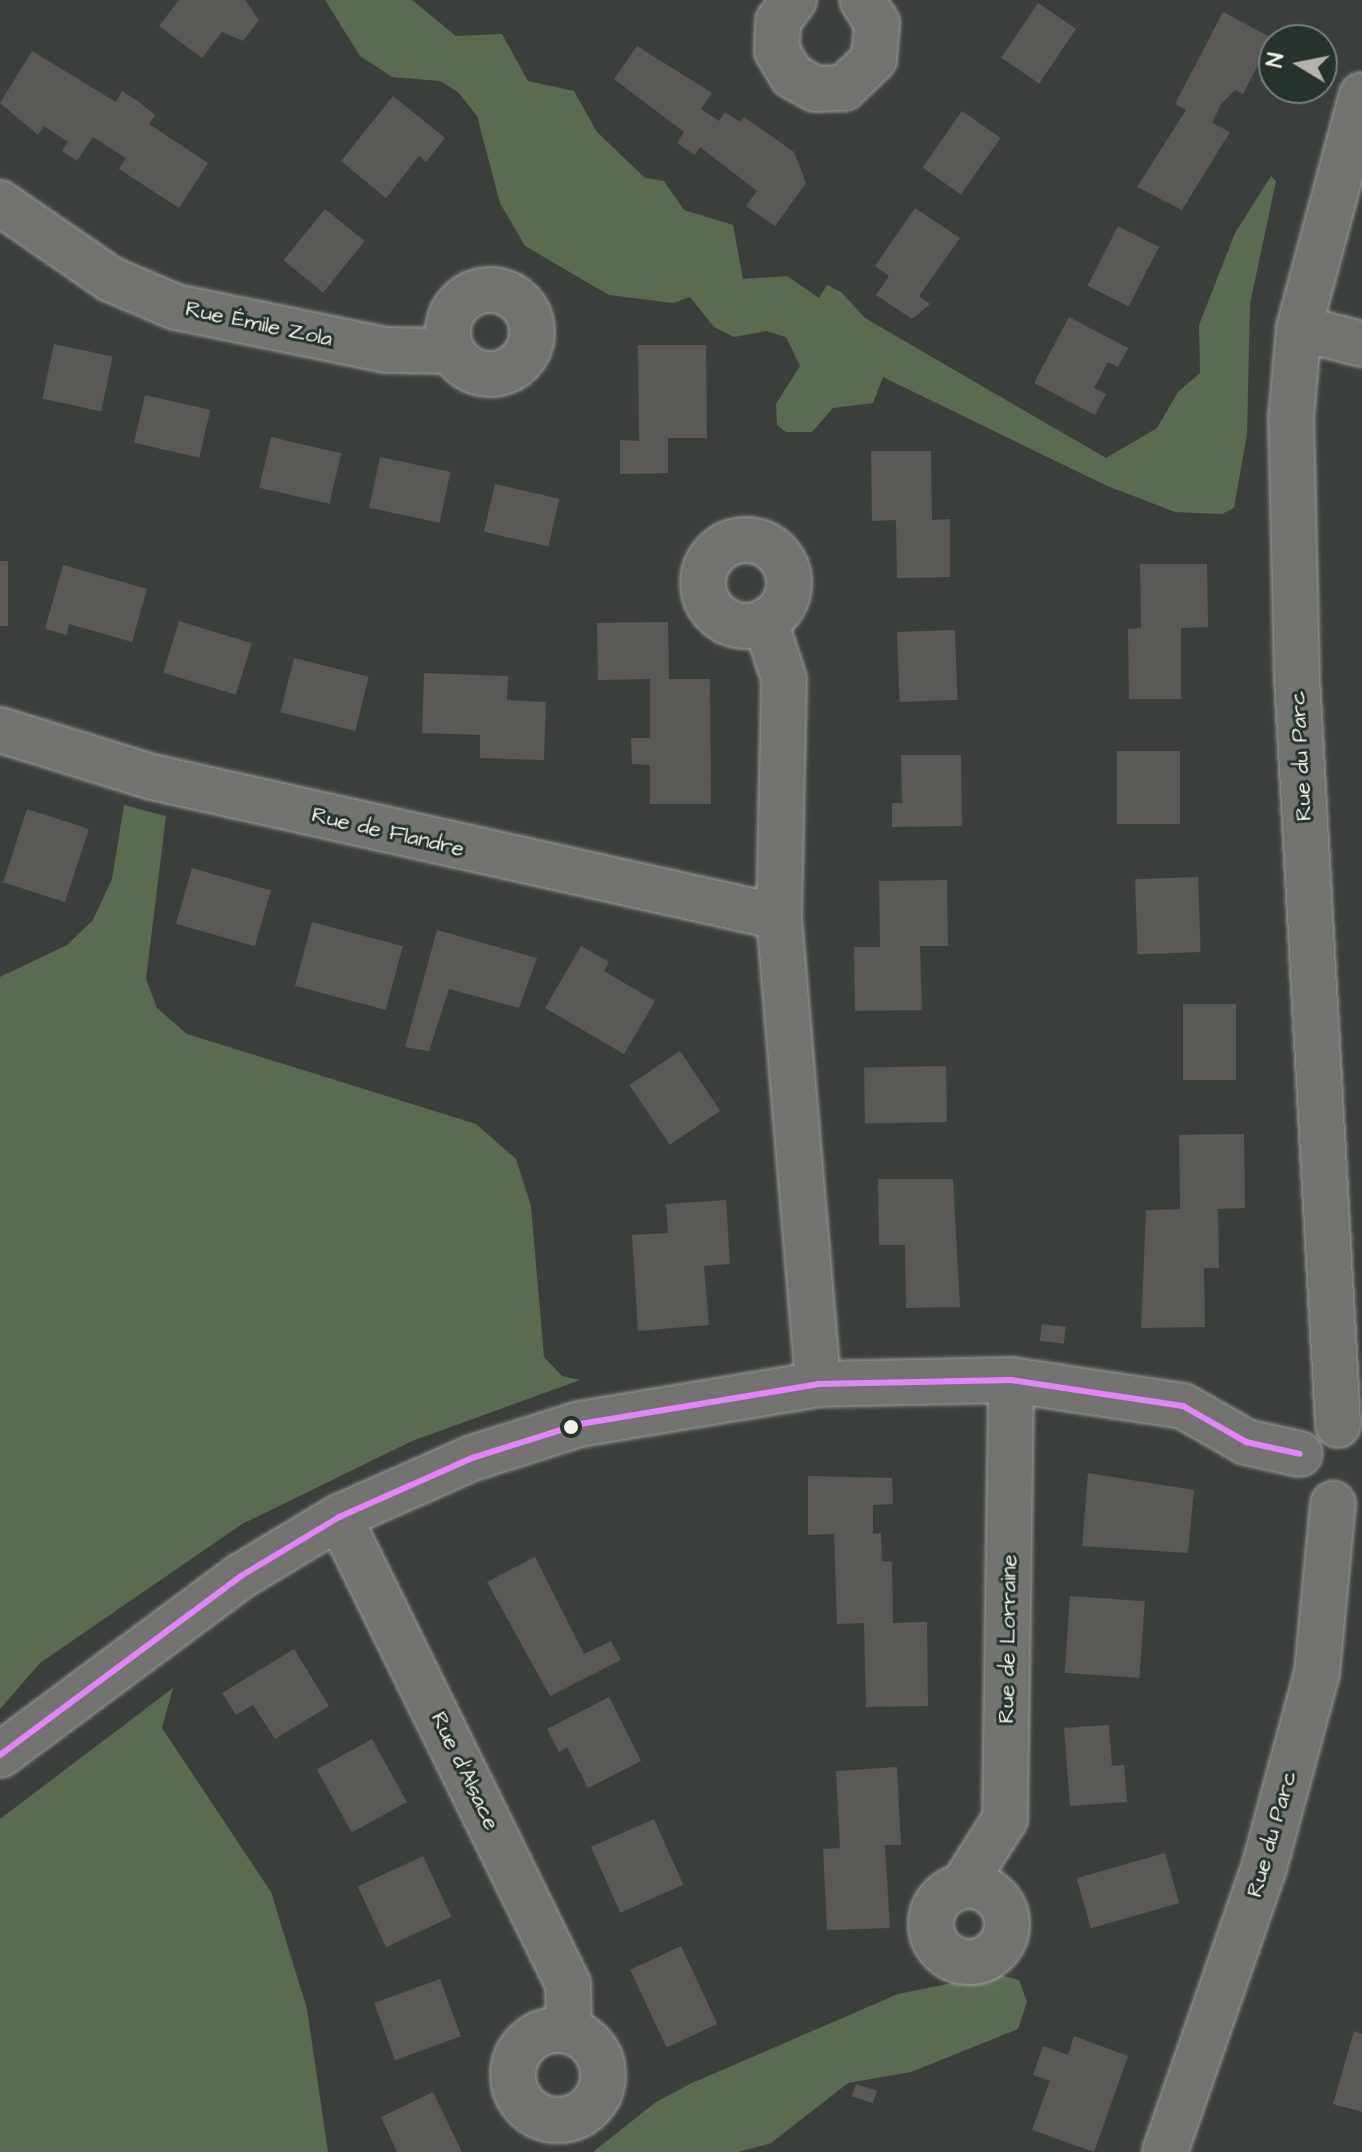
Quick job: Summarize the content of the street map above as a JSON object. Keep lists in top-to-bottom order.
{
  "streets": {
    "street": [
      "Rue Émile Zola",
      "Rue du Parc",
      "Rue de Flandre",
      "Rue de Lorraine",
      "Rue d'Alsace"
    ]
  },
  "north": "left"
}
